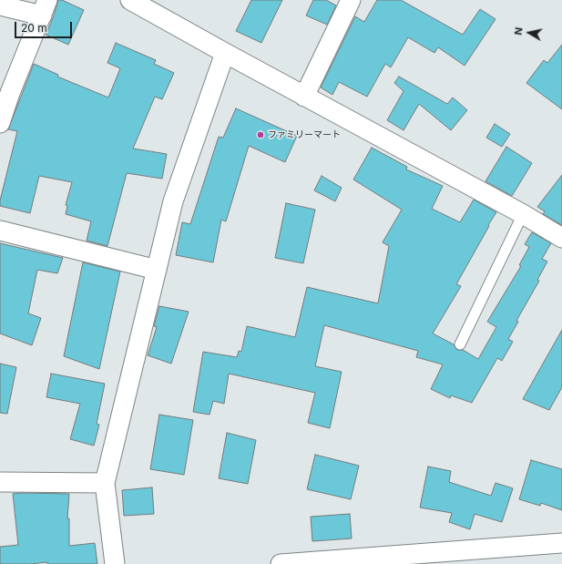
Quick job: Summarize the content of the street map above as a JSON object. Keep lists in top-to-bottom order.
{
  "places": ["ファミリーマート"],
  "scale_bar": "20 m",
  "north": "left"
}
